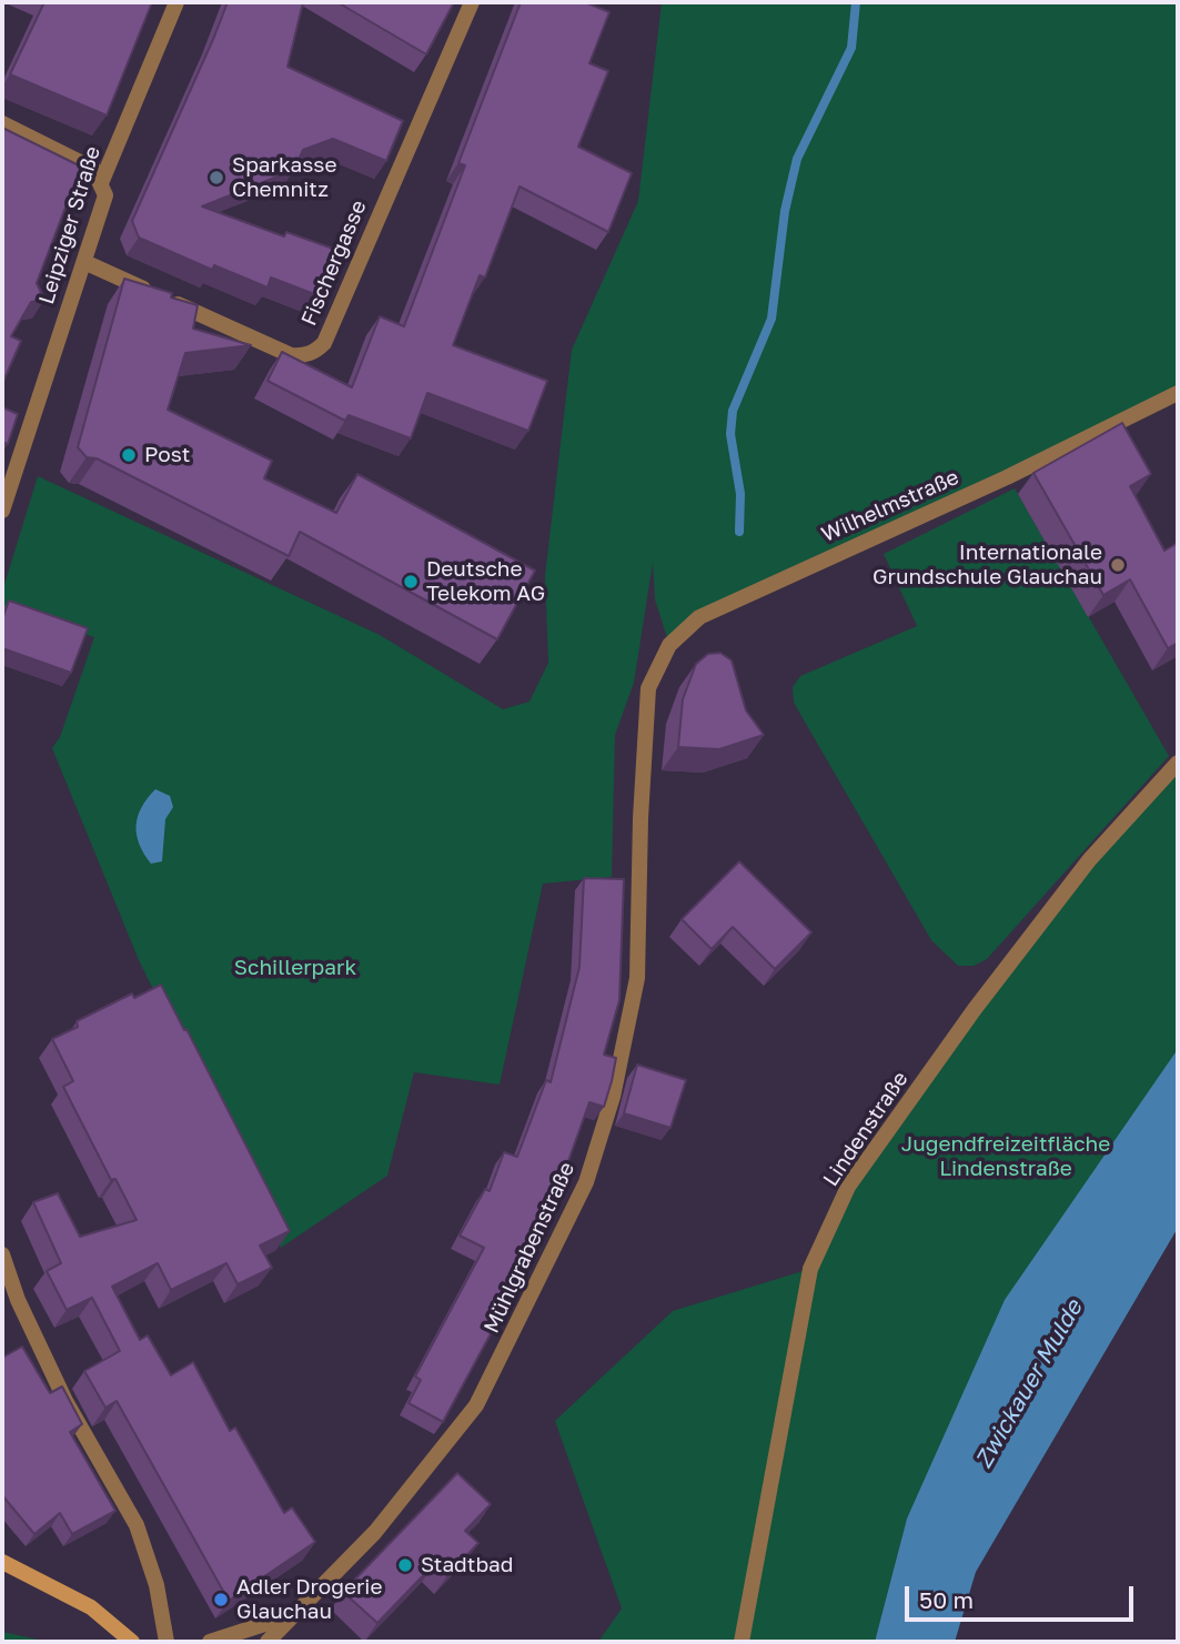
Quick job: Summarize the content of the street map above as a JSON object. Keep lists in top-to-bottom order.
{
  "streets": {
    "street": [
      "Leipziger Straße",
      "Fischergasse",
      "Wilhelmstraße",
      "Lindenstraße",
      "Mühlgrabenstraße"
    ]
  },
  "crossings": [
    ["Leipziger Straße", "Fischergasse"],
    ["Wilhelmstraße", "Mühlgrabenstraße"]
  ],
  "water": ["Zwickauer Mulde"],
  "parks": ["Schillerpark", "Jugendfreizeitfläche Lindenstraße"],
  "places": [
    "Sparkasse Chemnitz",
    "Post",
    "Internationale Grundschule Glauchau",
    "Deutsche Telekom AG",
    "Stadtbad",
    "Adler Drogerie Glauchau"
  ],
  "scale_bar": "50 m"
}
